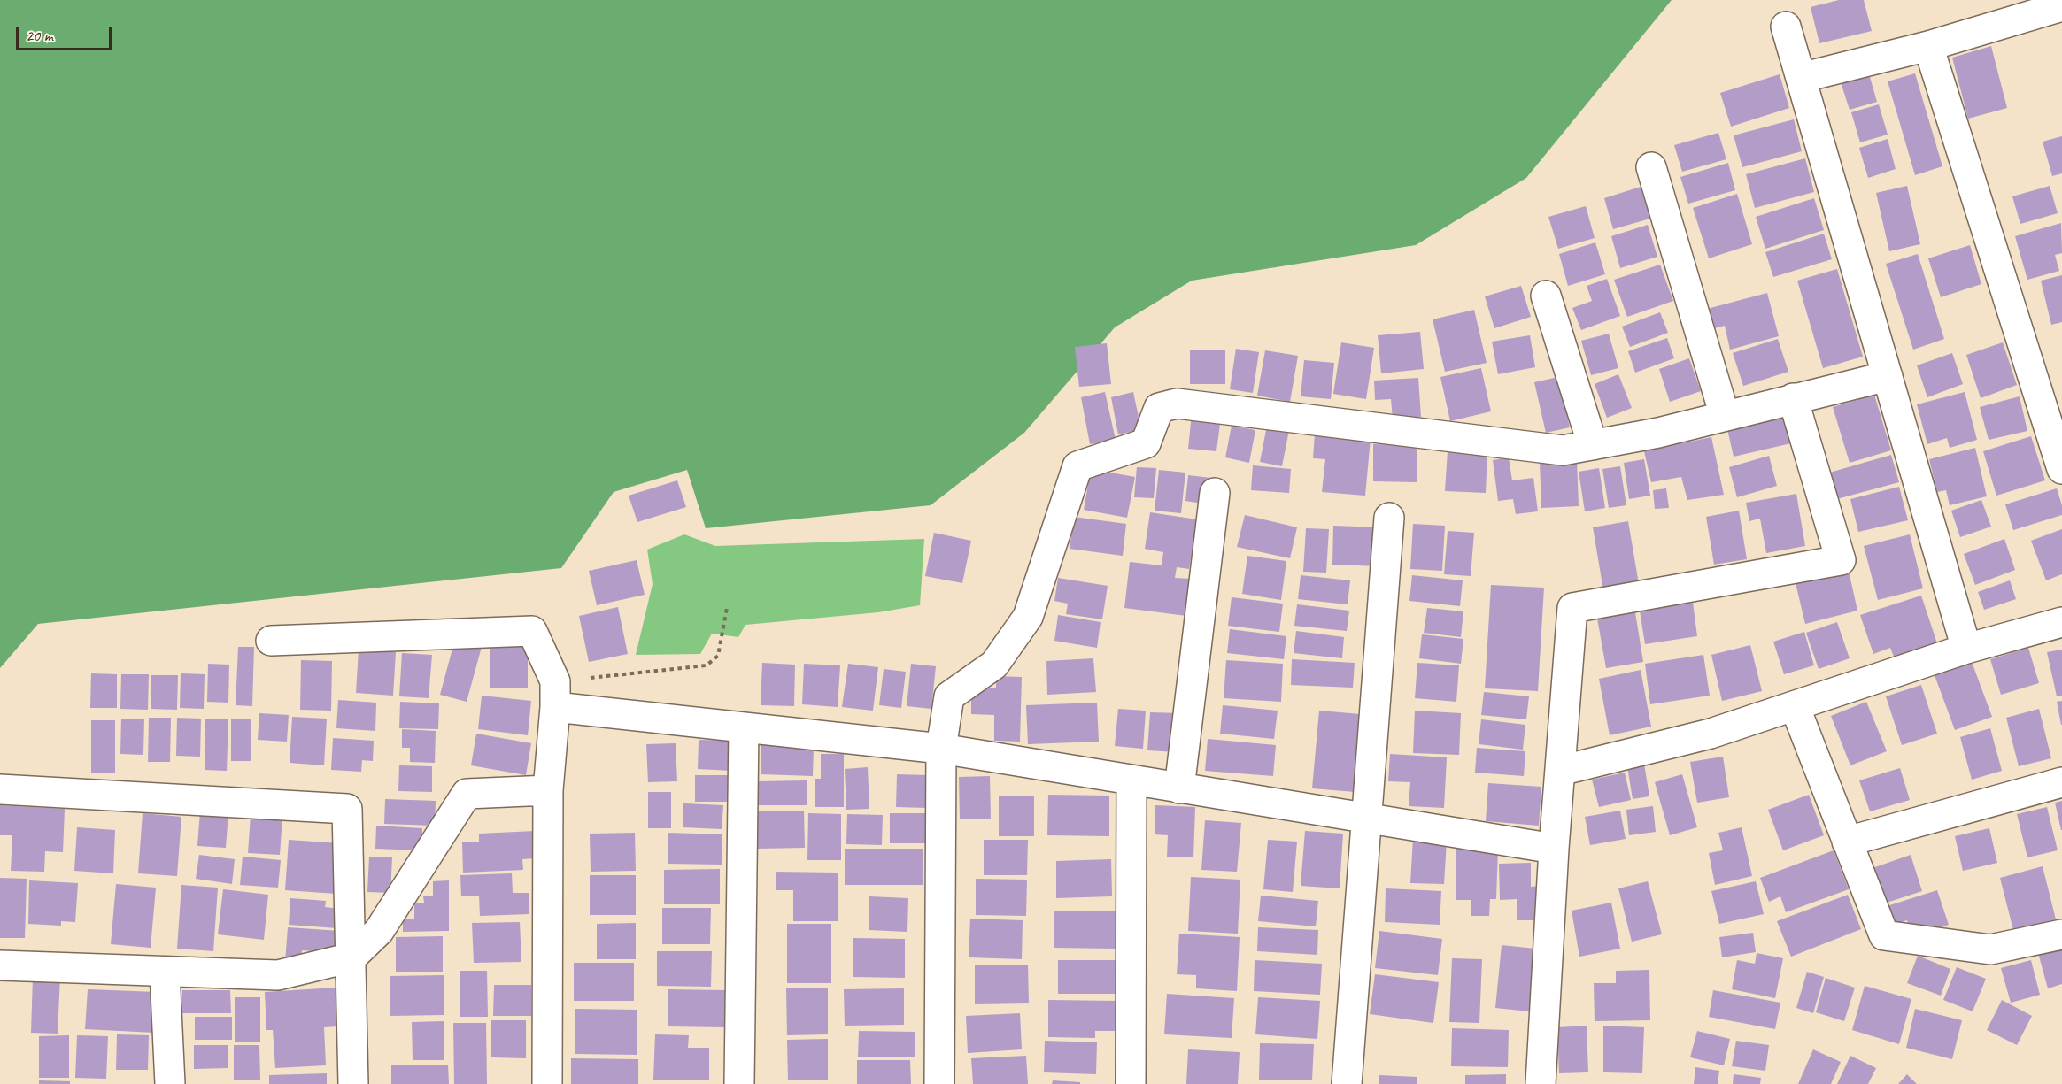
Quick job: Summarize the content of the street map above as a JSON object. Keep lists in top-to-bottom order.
{
  "scale_bar": "20 m"
}
